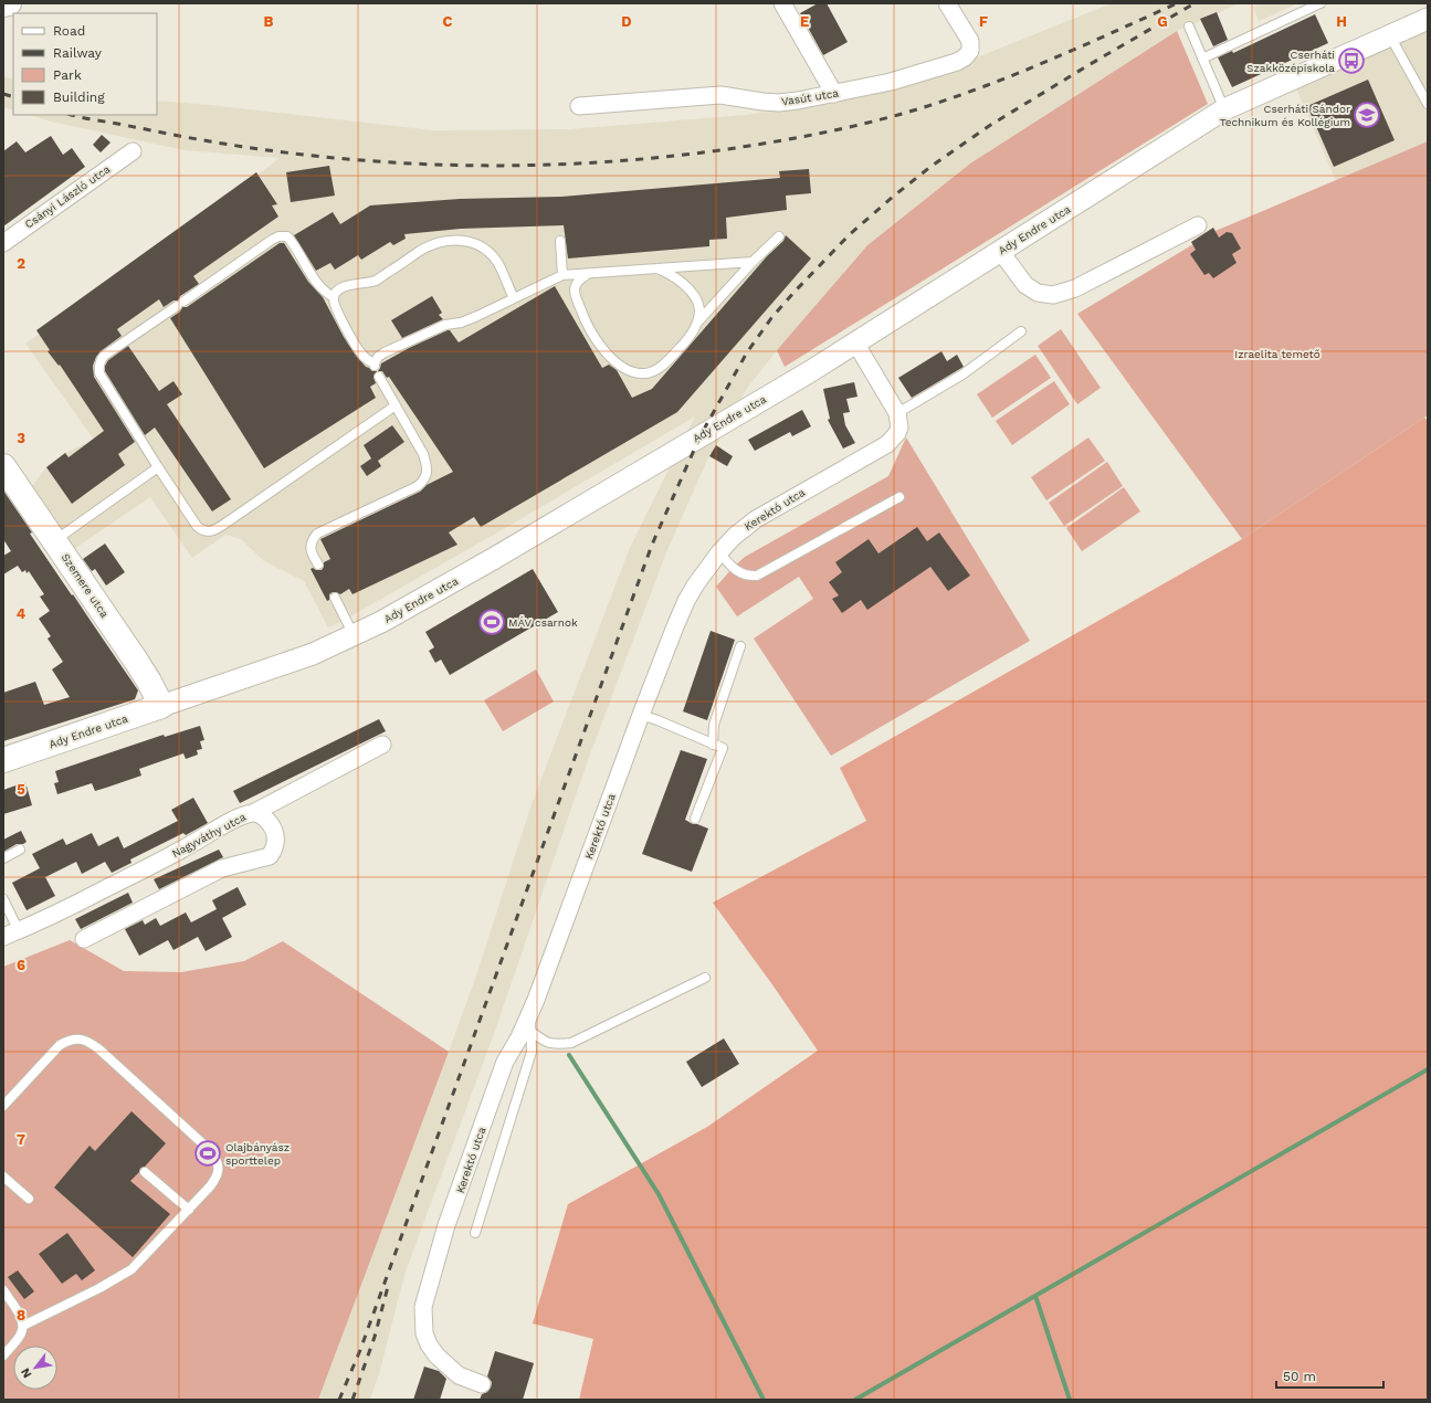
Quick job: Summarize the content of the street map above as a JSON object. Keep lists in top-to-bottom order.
{
  "streets": {
    "main road": ["Ady Endre utca", "Szemere utca"],
    "street": [
      "Vasút utca",
      "Csányi László utca",
      "Kerektó utca",
      "Nagyváthy utca"
    ]
  },
  "crossings": [
    ["Ady Endre utca", "Szemere utca"]
  ],
  "parks": ["Izraelita temető"],
  "places": {
    "bus stop": ["Cserháti Szakközépiskola"],
    "school or university": ["Cserháti Sándor Technikum és Kollégium"],
    "sports": ["MÁV csarnok", "Olajbányász sporttelep"]
  },
  "legend": [
    "Road",
    "Railway",
    "Park",
    "Building"
  ],
  "scale_bar": "50 m",
  "north": "bottom left",
  "grid": {
    "columns": [
      "B",
      "C",
      "D",
      "E",
      "F",
      "G",
      "H"
    ],
    "rows": [
      "2",
      "3",
      "4",
      "5",
      "6",
      "7",
      "8"
    ]
  }
}
